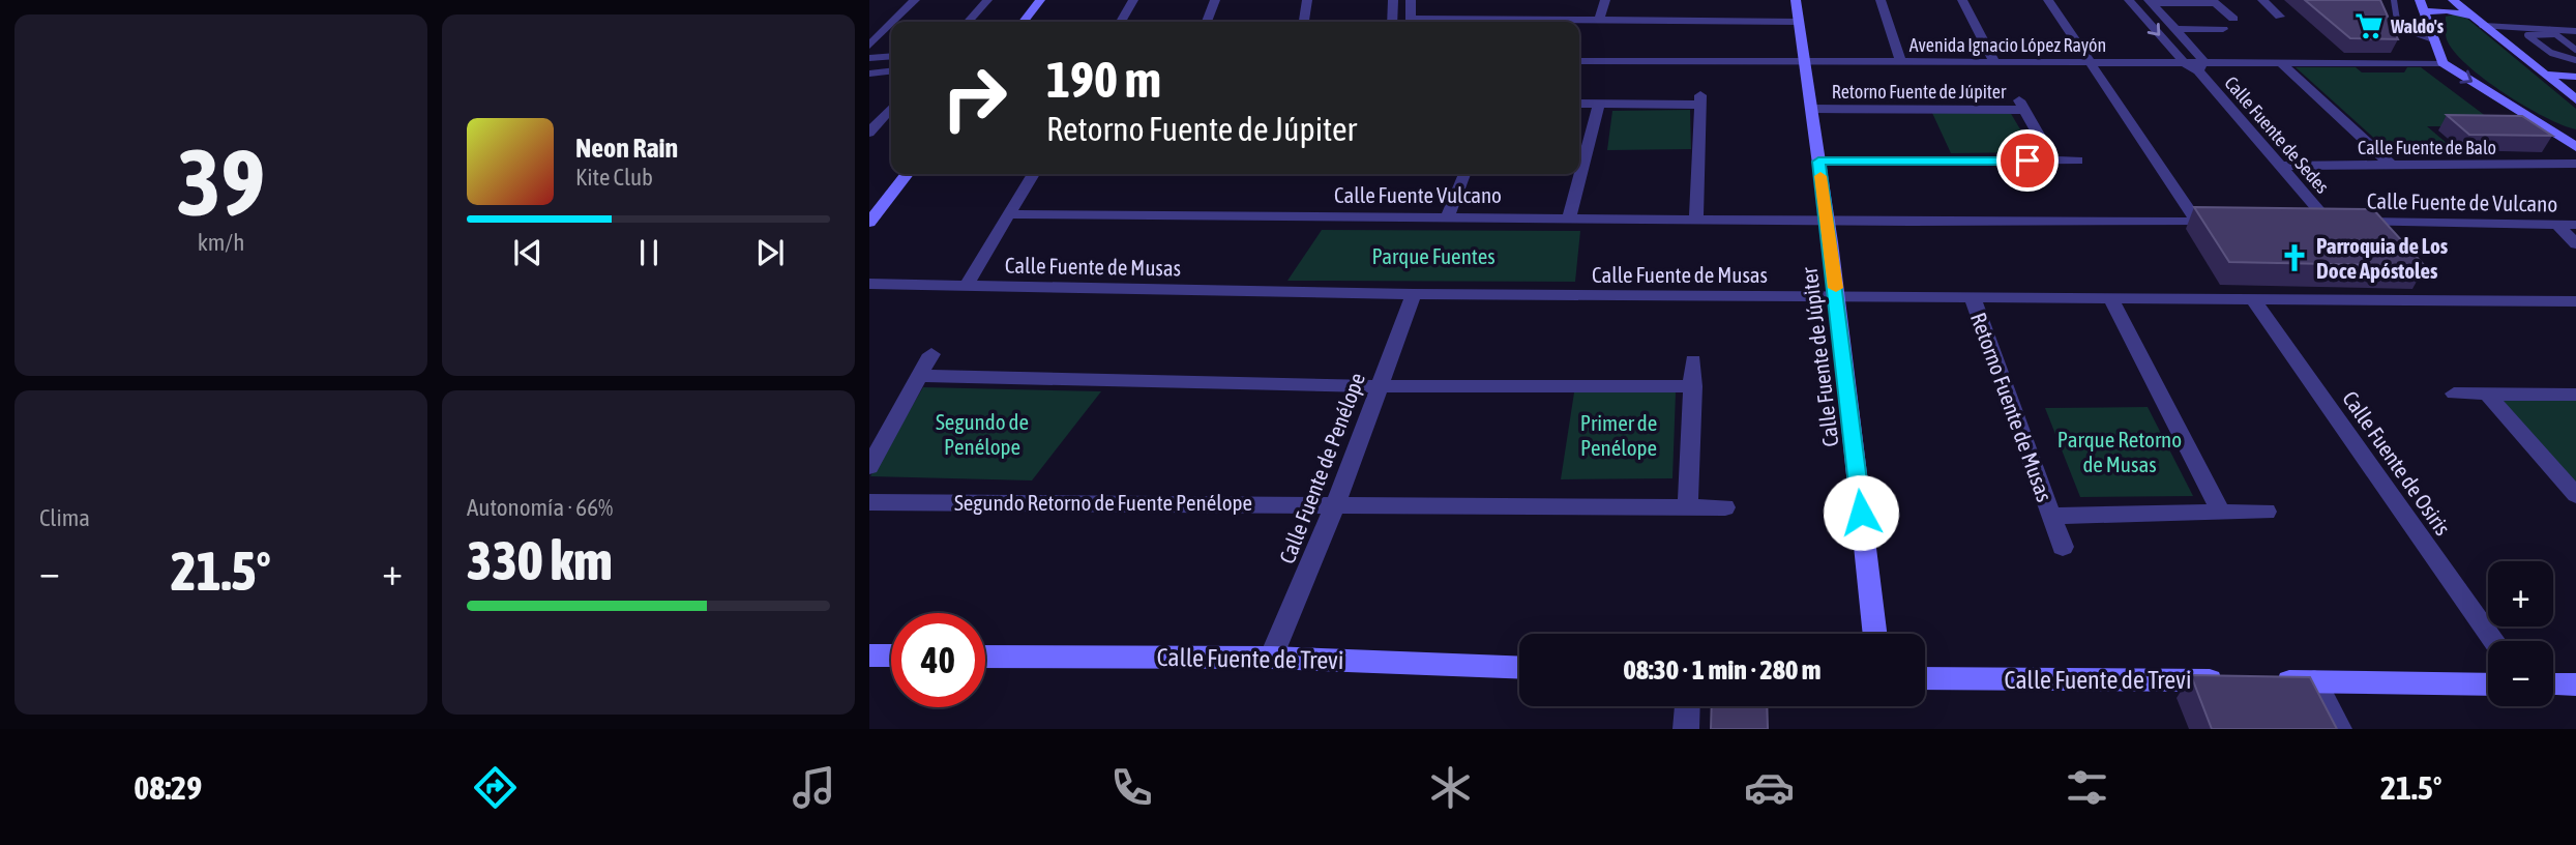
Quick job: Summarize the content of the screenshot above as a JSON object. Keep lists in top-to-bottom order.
{
  "streets": {
    "street": [
      "Avenida Ignacio López Rayón",
      "Retorno Fuente de Júpiter",
      "Calle Fuente de Sedes",
      "Calle Fuente de Balo",
      "Calle Fuente Vulcano",
      "Calle Fuente de Vulcano",
      "Calle Fuente de Musas",
      "Calle Fuente de Júpiter",
      "Retorno Fuente de Musas",
      "Calle Fuente de Osiris",
      "Calle Fuente de Penélope",
      "Segundo Retorno de Fuente Penélope",
      "Calle Fuente de Trevi"
    ]
  },
  "crossings": [
    ["Avenida Ignacio López Rayón", "Calle Fuente de Sedes"],
    ["Avenida Ignacio López Rayón", "Calle Fuente de Júpiter"],
    ["Retorno Fuente de Júpiter", "Calle Fuente de Júpiter"],
    ["Calle Fuente de Sedes", "Calle Fuente de Balo"],
    ["Calle Fuente de Sedes", "Calle Fuente de Vulcano"],
    ["Calle Fuente Vulcano", "Calle Fuente de Júpiter"],
    ["Calle Fuente de Musas", "Calle Fuente de Júpiter"],
    ["Calle Fuente de Musas", "Retorno Fuente de Musas"],
    ["Calle Fuente de Musas", "Calle Fuente de Osiris"],
    ["Calle Fuente de Musas", "Calle Fuente de Penélope"],
    ["Calle Fuente de Penélope", "Segundo Retorno de Fuente Penélope"],
    ["Calle Fuente de Penélope", "Calle Fuente de Trevi"]
  ],
  "parks": [
    "Parque Fuentes",
    "Segundo de Penélope",
    "Primer de Penélope",
    "Parque Retorno de Musas"
  ],
  "places": {
    "supermarket": ["Waldo's"],
    "church": ["Parroquia de Los Doce Apóstoles"]
  },
  "page": {
    "tile": [
      ["39", "km/h"],
      "Clima",
      ["Autonomía · 66%", "330 km"]
    ],
    "turn": ["190 m", "Retorno Fuente de Júpiter"],
    "song": ["Neon Rain", "Kite Club"],
    "heat": ["−", "21.5°", "+"],
    "map_buttons": ["+", "−"],
    "limit": "40",
    "trip": "08:30 · 1 min · 280 m",
    "tabs": ["08:29", "21.5°"]
  }
}
